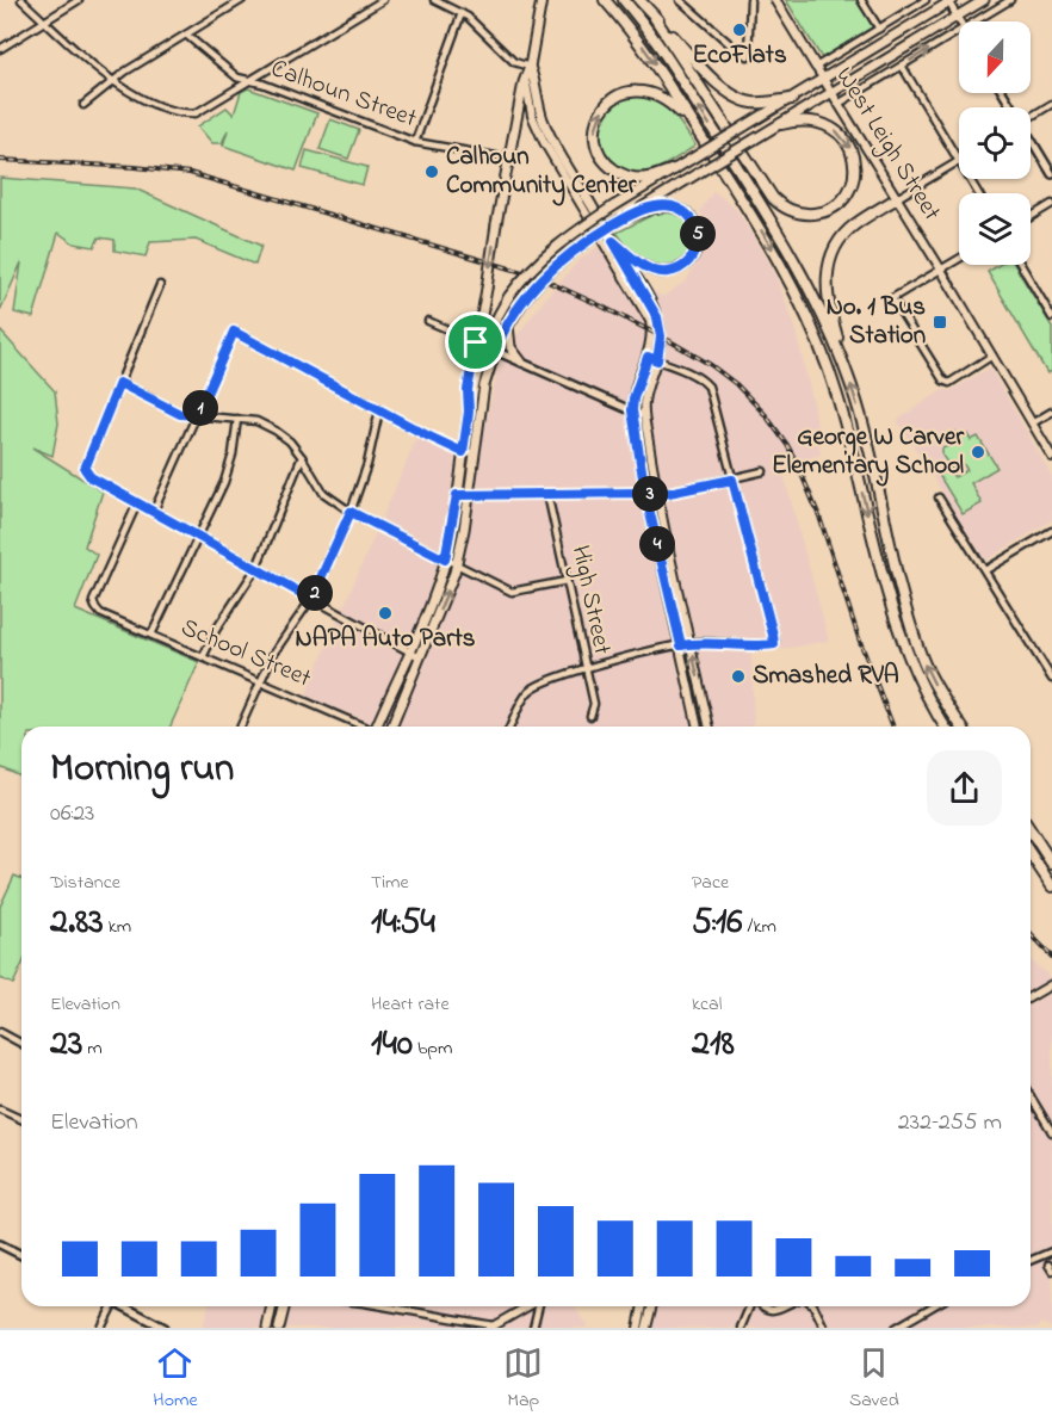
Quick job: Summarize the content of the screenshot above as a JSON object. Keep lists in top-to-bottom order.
{
  "streets": {
    "main road": ["West Leigh Street"],
    "street": ["Calhoun Street", "High Street", "School Street"]
  },
  "places": {
    "other": [
      "EcoFlats",
      "Calhoun Community Center",
      "George W Carver Elementary School",
      "NAPA Auto Parts",
      "Smashed RVA"
    ],
    "transit": ["No. 1 Bus Station"]
  },
  "north": "bottom",
  "page": {
    "pins": [
      "5",
      "1",
      "3",
      "4",
      "2"
    ],
    "heading": ["Morning run", "06:23"],
    "stats": [
      ["Distance", "2.83 km"],
      ["Time", "14:54"],
      ["Pace", "5:16 /km"],
      ["Elevation", "23 m"],
      ["Heart rate", "140 bpm"],
      ["kcal", "218"]
    ],
    "chart": ["Elevation", "232–255 m"],
    "tabs": ["Home", "Map", "Saved"]
  }
}
